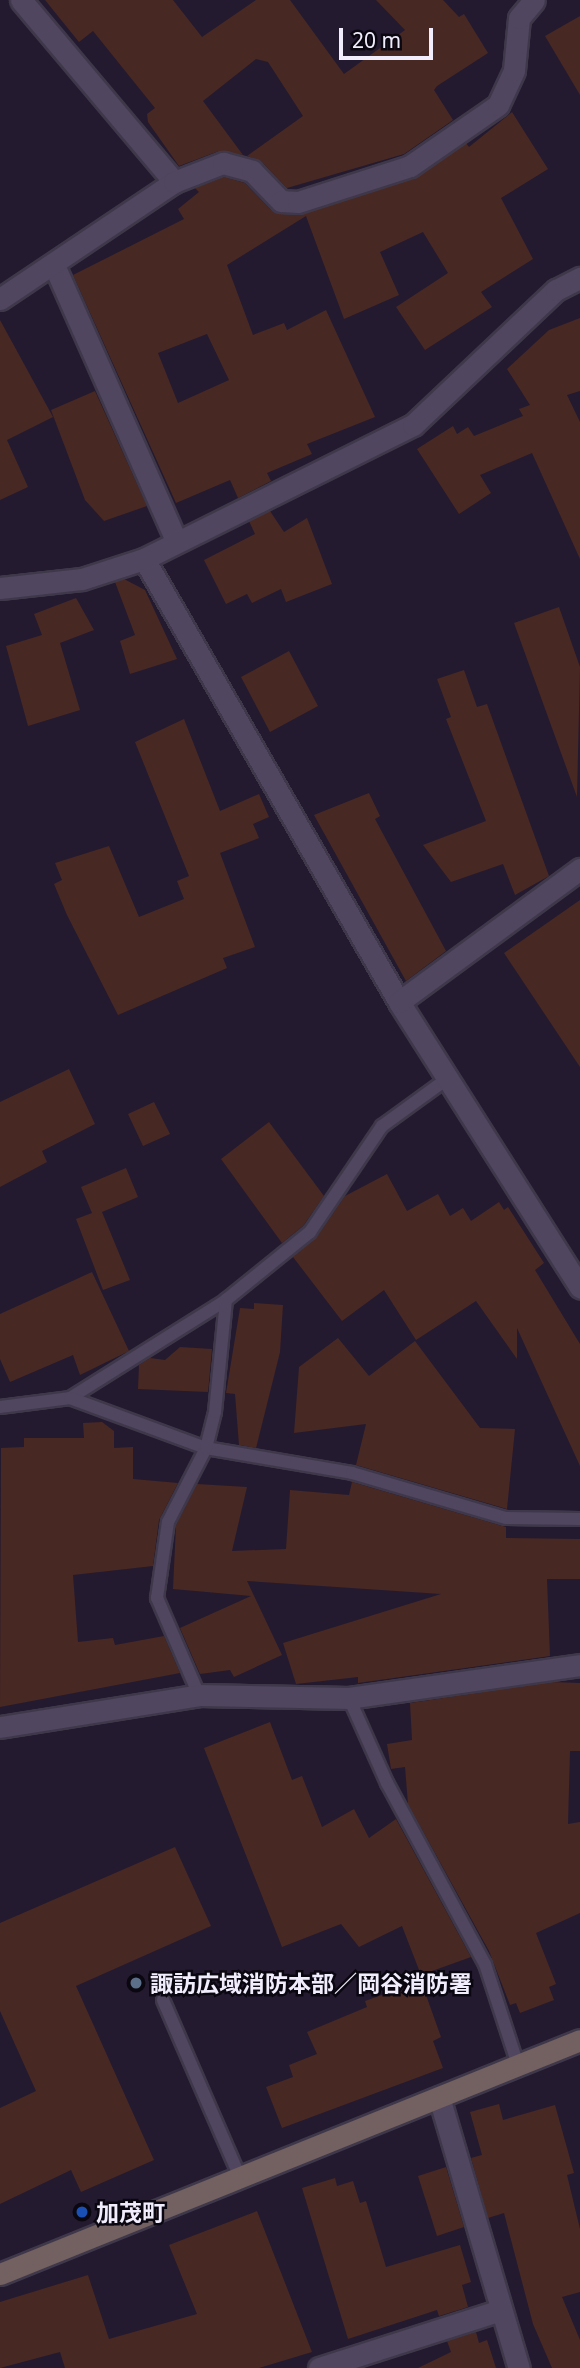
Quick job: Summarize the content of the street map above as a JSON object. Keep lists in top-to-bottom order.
{
  "places": ["諏訪広域消防本部／岡谷消防署", "加茂町"],
  "scale_bar": "20 m"
}
